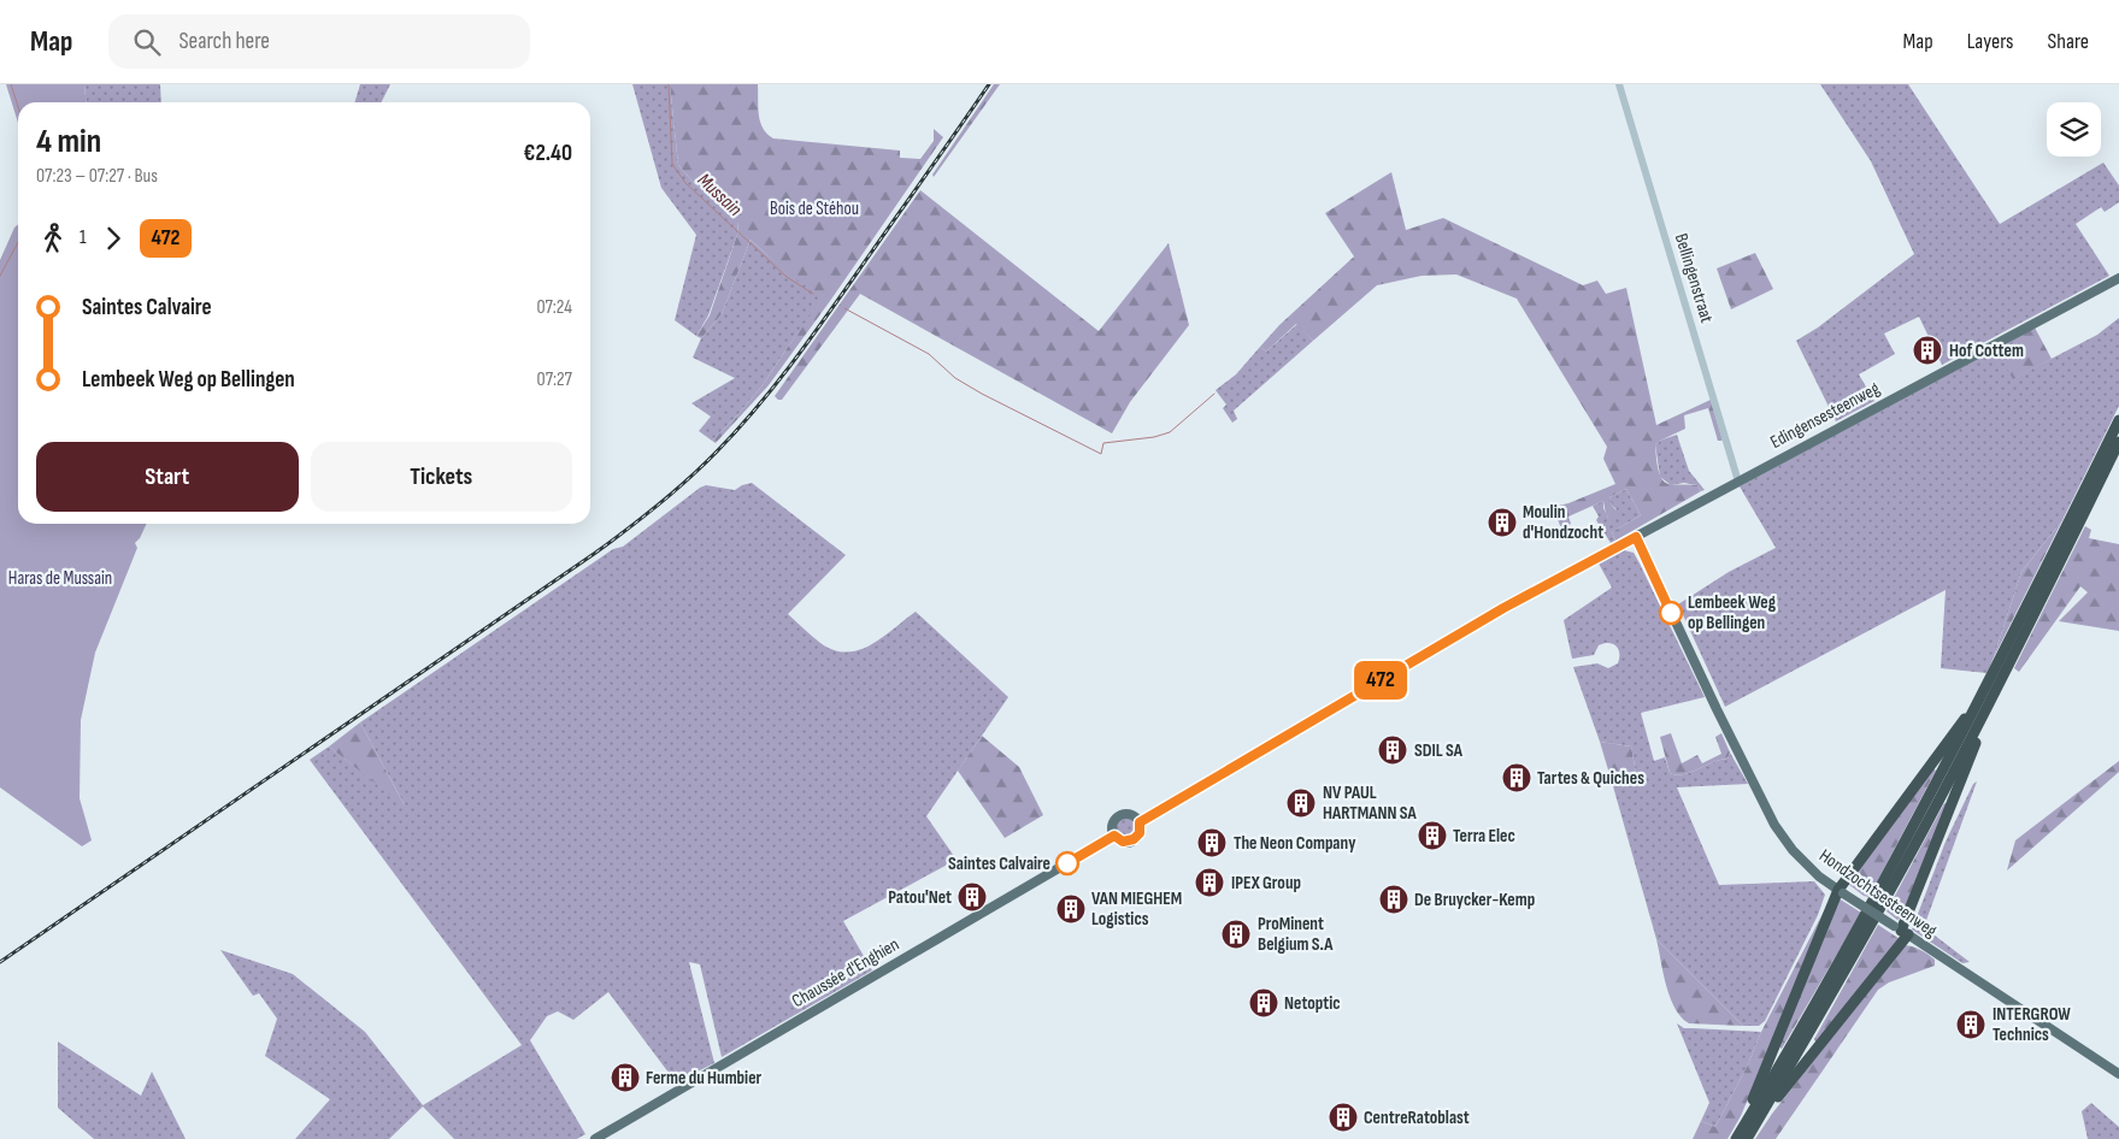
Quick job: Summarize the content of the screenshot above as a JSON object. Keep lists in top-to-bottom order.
{
  "streets": {
    "main road": ["Edingensesteenweg", "Hondzochtsesteenweg", "Chaussée d'Enghien"],
    "street": ["Bellingenstraat"]
  },
  "crossings": [
    ["Bellingenstraat", "Edingensesteenweg"],
    ["Edingensesteenweg", "Hondzochtsesteenweg"],
    ["Edingensesteenweg", "Chaussée d'Enghien"]
  ],
  "water": ["Mussain"],
  "parks": ["Bois de Stéhou", "Haras de Mussain"],
  "places": {
    "building": [
      "Hof Cottem",
      "Moulin d'Hondzocht",
      "SDIL SA",
      "Tartes & Quiches",
      "NV PAUL HARTMANN SA",
      "Terra Elec",
      "The Neon Company",
      "IPEX Group",
      "Patou'Net",
      "De Bruycker-Kemp",
      "VAN MIEGHEM Logistics",
      "ProMinent Belgium S.A",
      "Netoptic",
      "INTERGROW Technics",
      "Ferme du Humbier",
      "CentreRatoblast"
    ],
    "other": ["Lembeek Weg op Bellingen", "Saintes Calvaire"]
  },
  "lines": ["bus line 472"],
  "page": {
    "header": "Map",
    "search": "Search here",
    "nav": ["Map", "Layers", "Share"],
    "on_map": "472",
    "heading": ["4 min", "07:23 – 07:27 · Bus", "€2.40"],
    "legs": ["1", "472"],
    "list": [
      {
        "name": "Saintes Calvaire",
        "value": "07:24"
      },
      {
        "name": "Lembeek Weg op Bellingen",
        "value": "07:27"
      }
    ],
    "buttons": ["Start", "Tickets"]
  }
}
